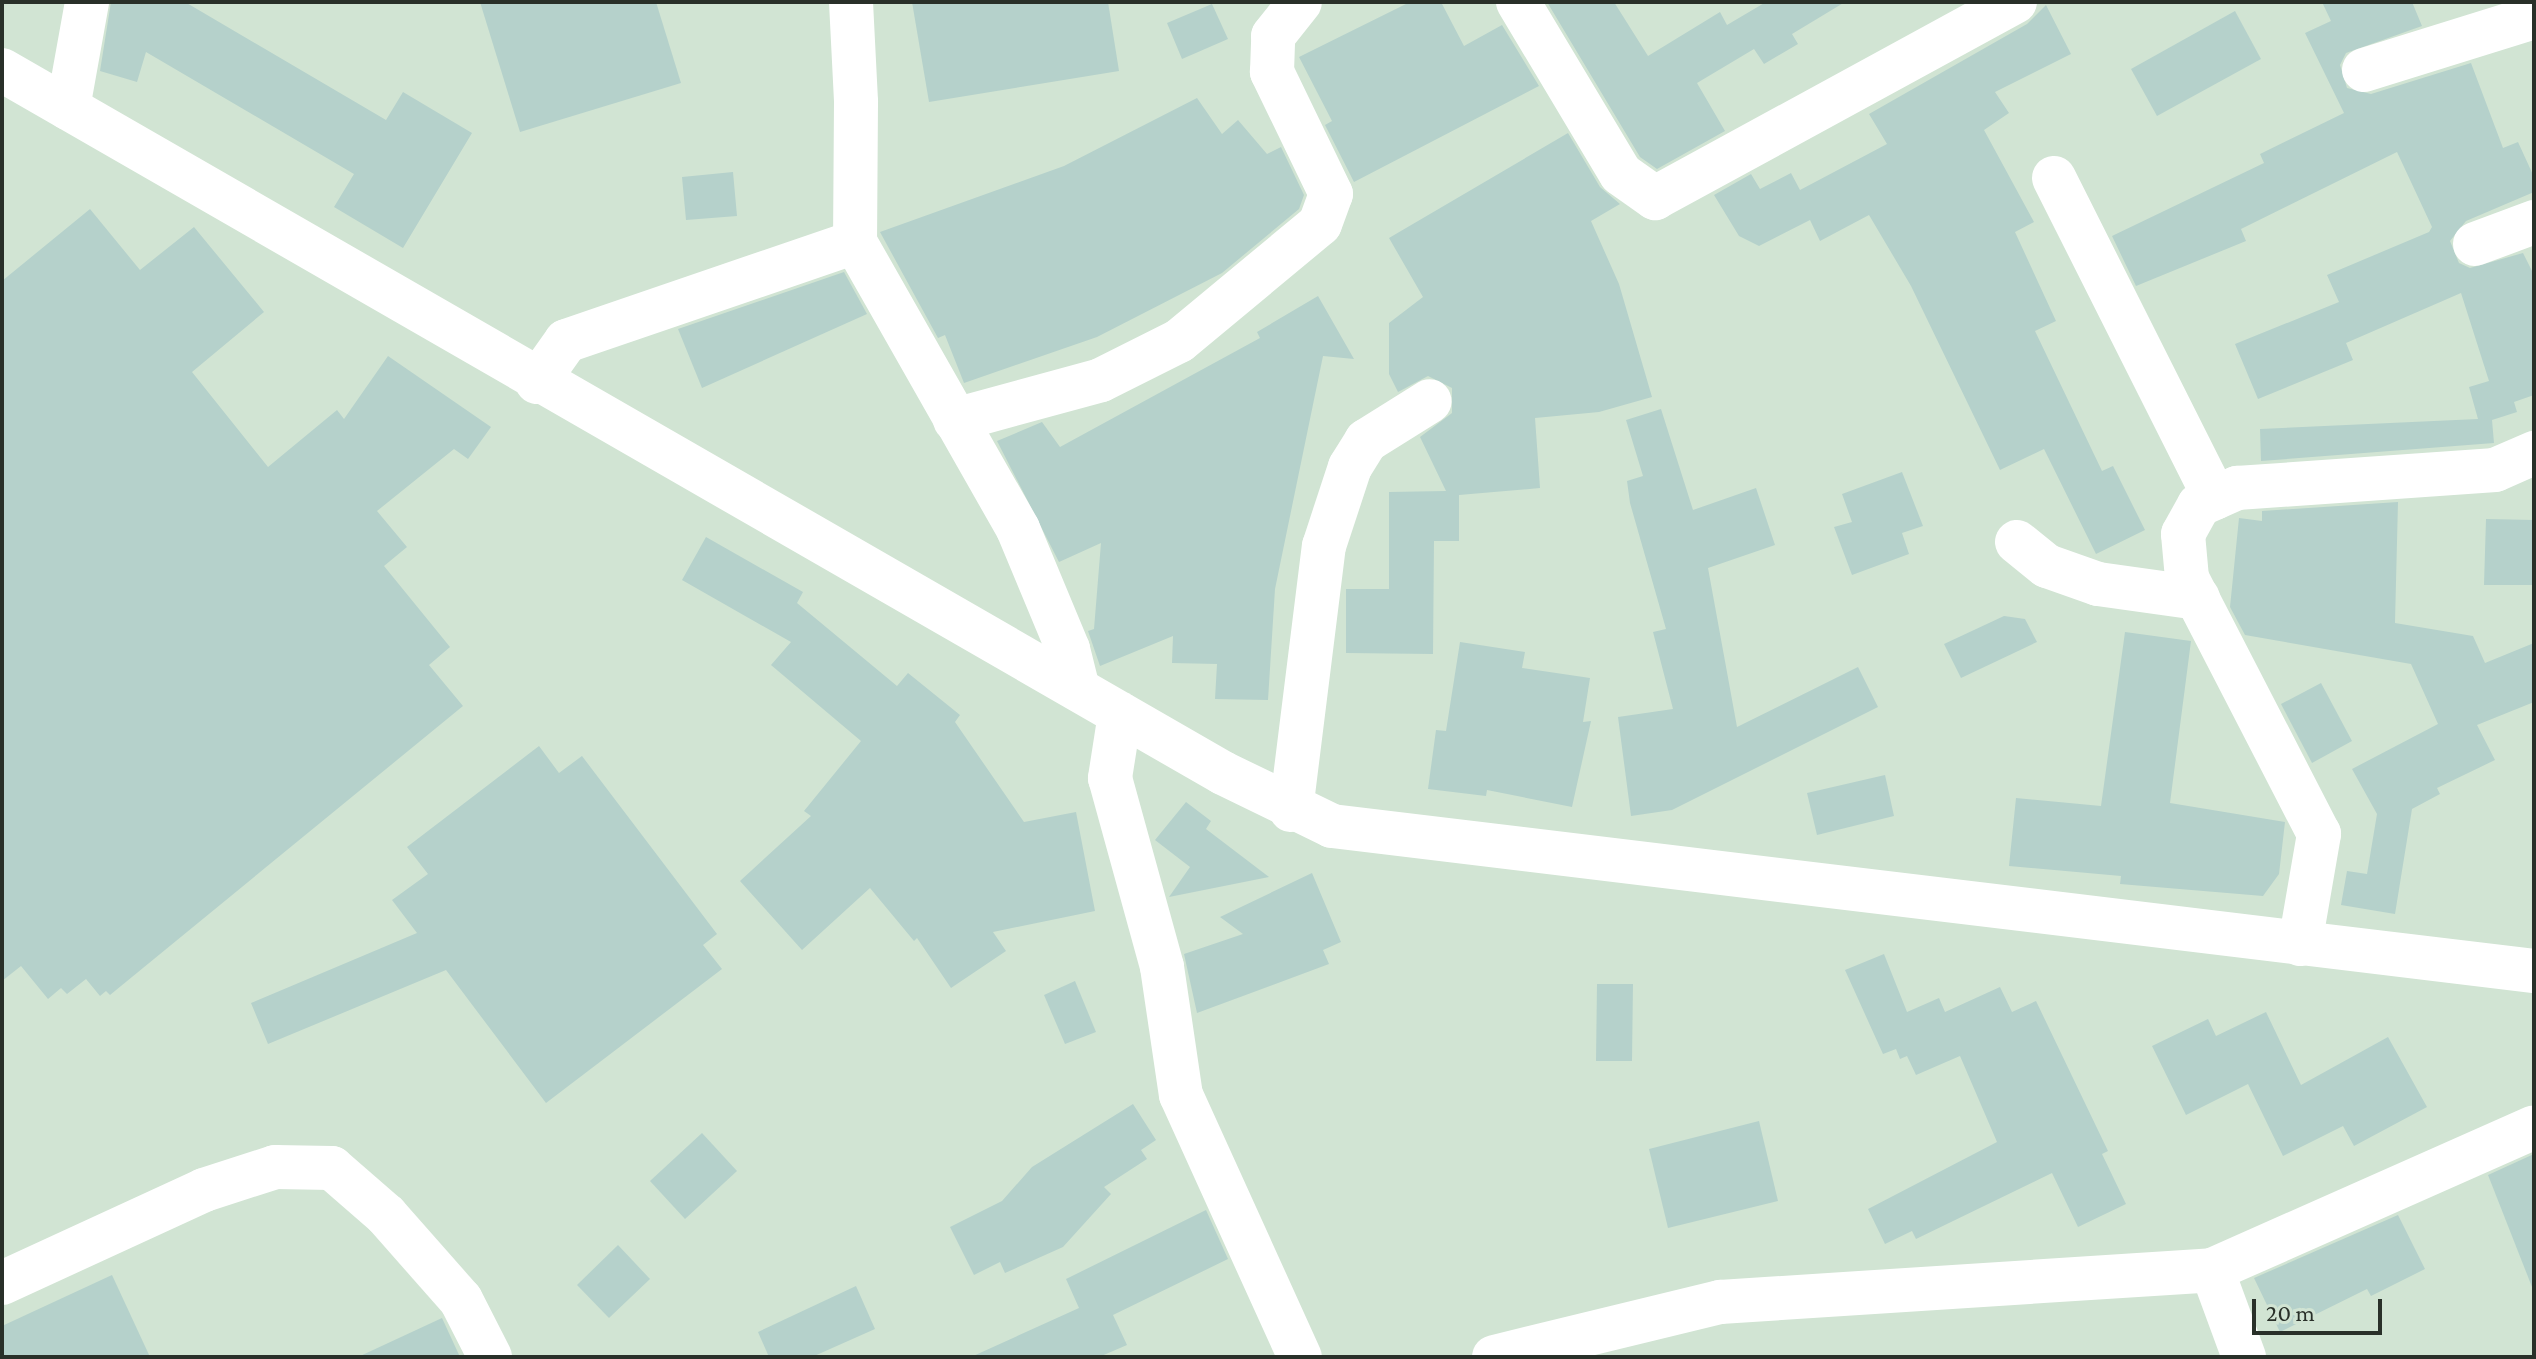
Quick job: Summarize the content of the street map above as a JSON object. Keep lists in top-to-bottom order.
{
  "scale_bar": "20 m"
}
